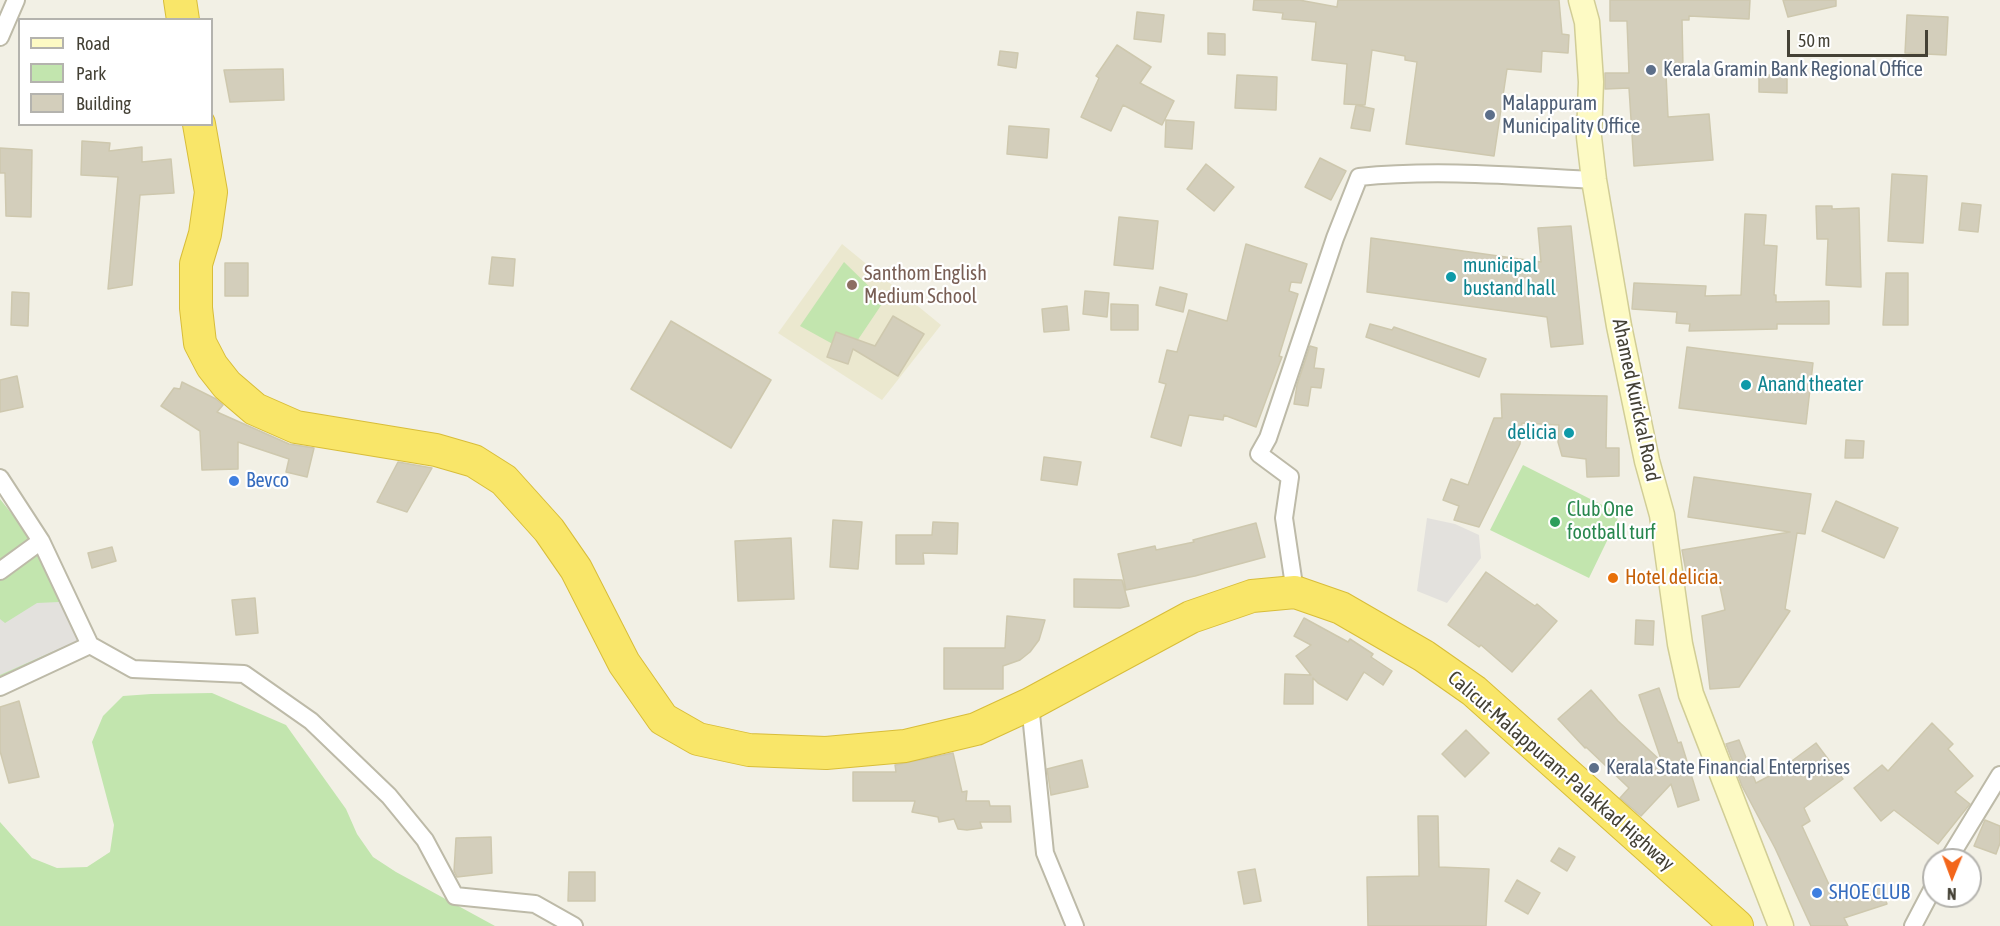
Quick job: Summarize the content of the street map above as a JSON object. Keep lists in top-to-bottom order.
{
  "streets": {
    "highway": ["Calicut-Malappuram-Palakkad Highway"],
    "main road": ["Ahamed Kurickal Road"]
  },
  "places": [
    "Kerala Gramin Bank Regional Office",
    "Malappuram Municipality Office",
    "municipal bustand hall",
    "Santhom English Medium School",
    "Anand theater",
    "delicia",
    "Bevco",
    "Club One football turf",
    "Hotel delicia.",
    "Kerala State Financial Enterprises",
    "SHOE CLUB"
  ],
  "legend": ["Road", "Park", "Building"],
  "scale_bar": "50 m",
  "north": "bottom"
}
